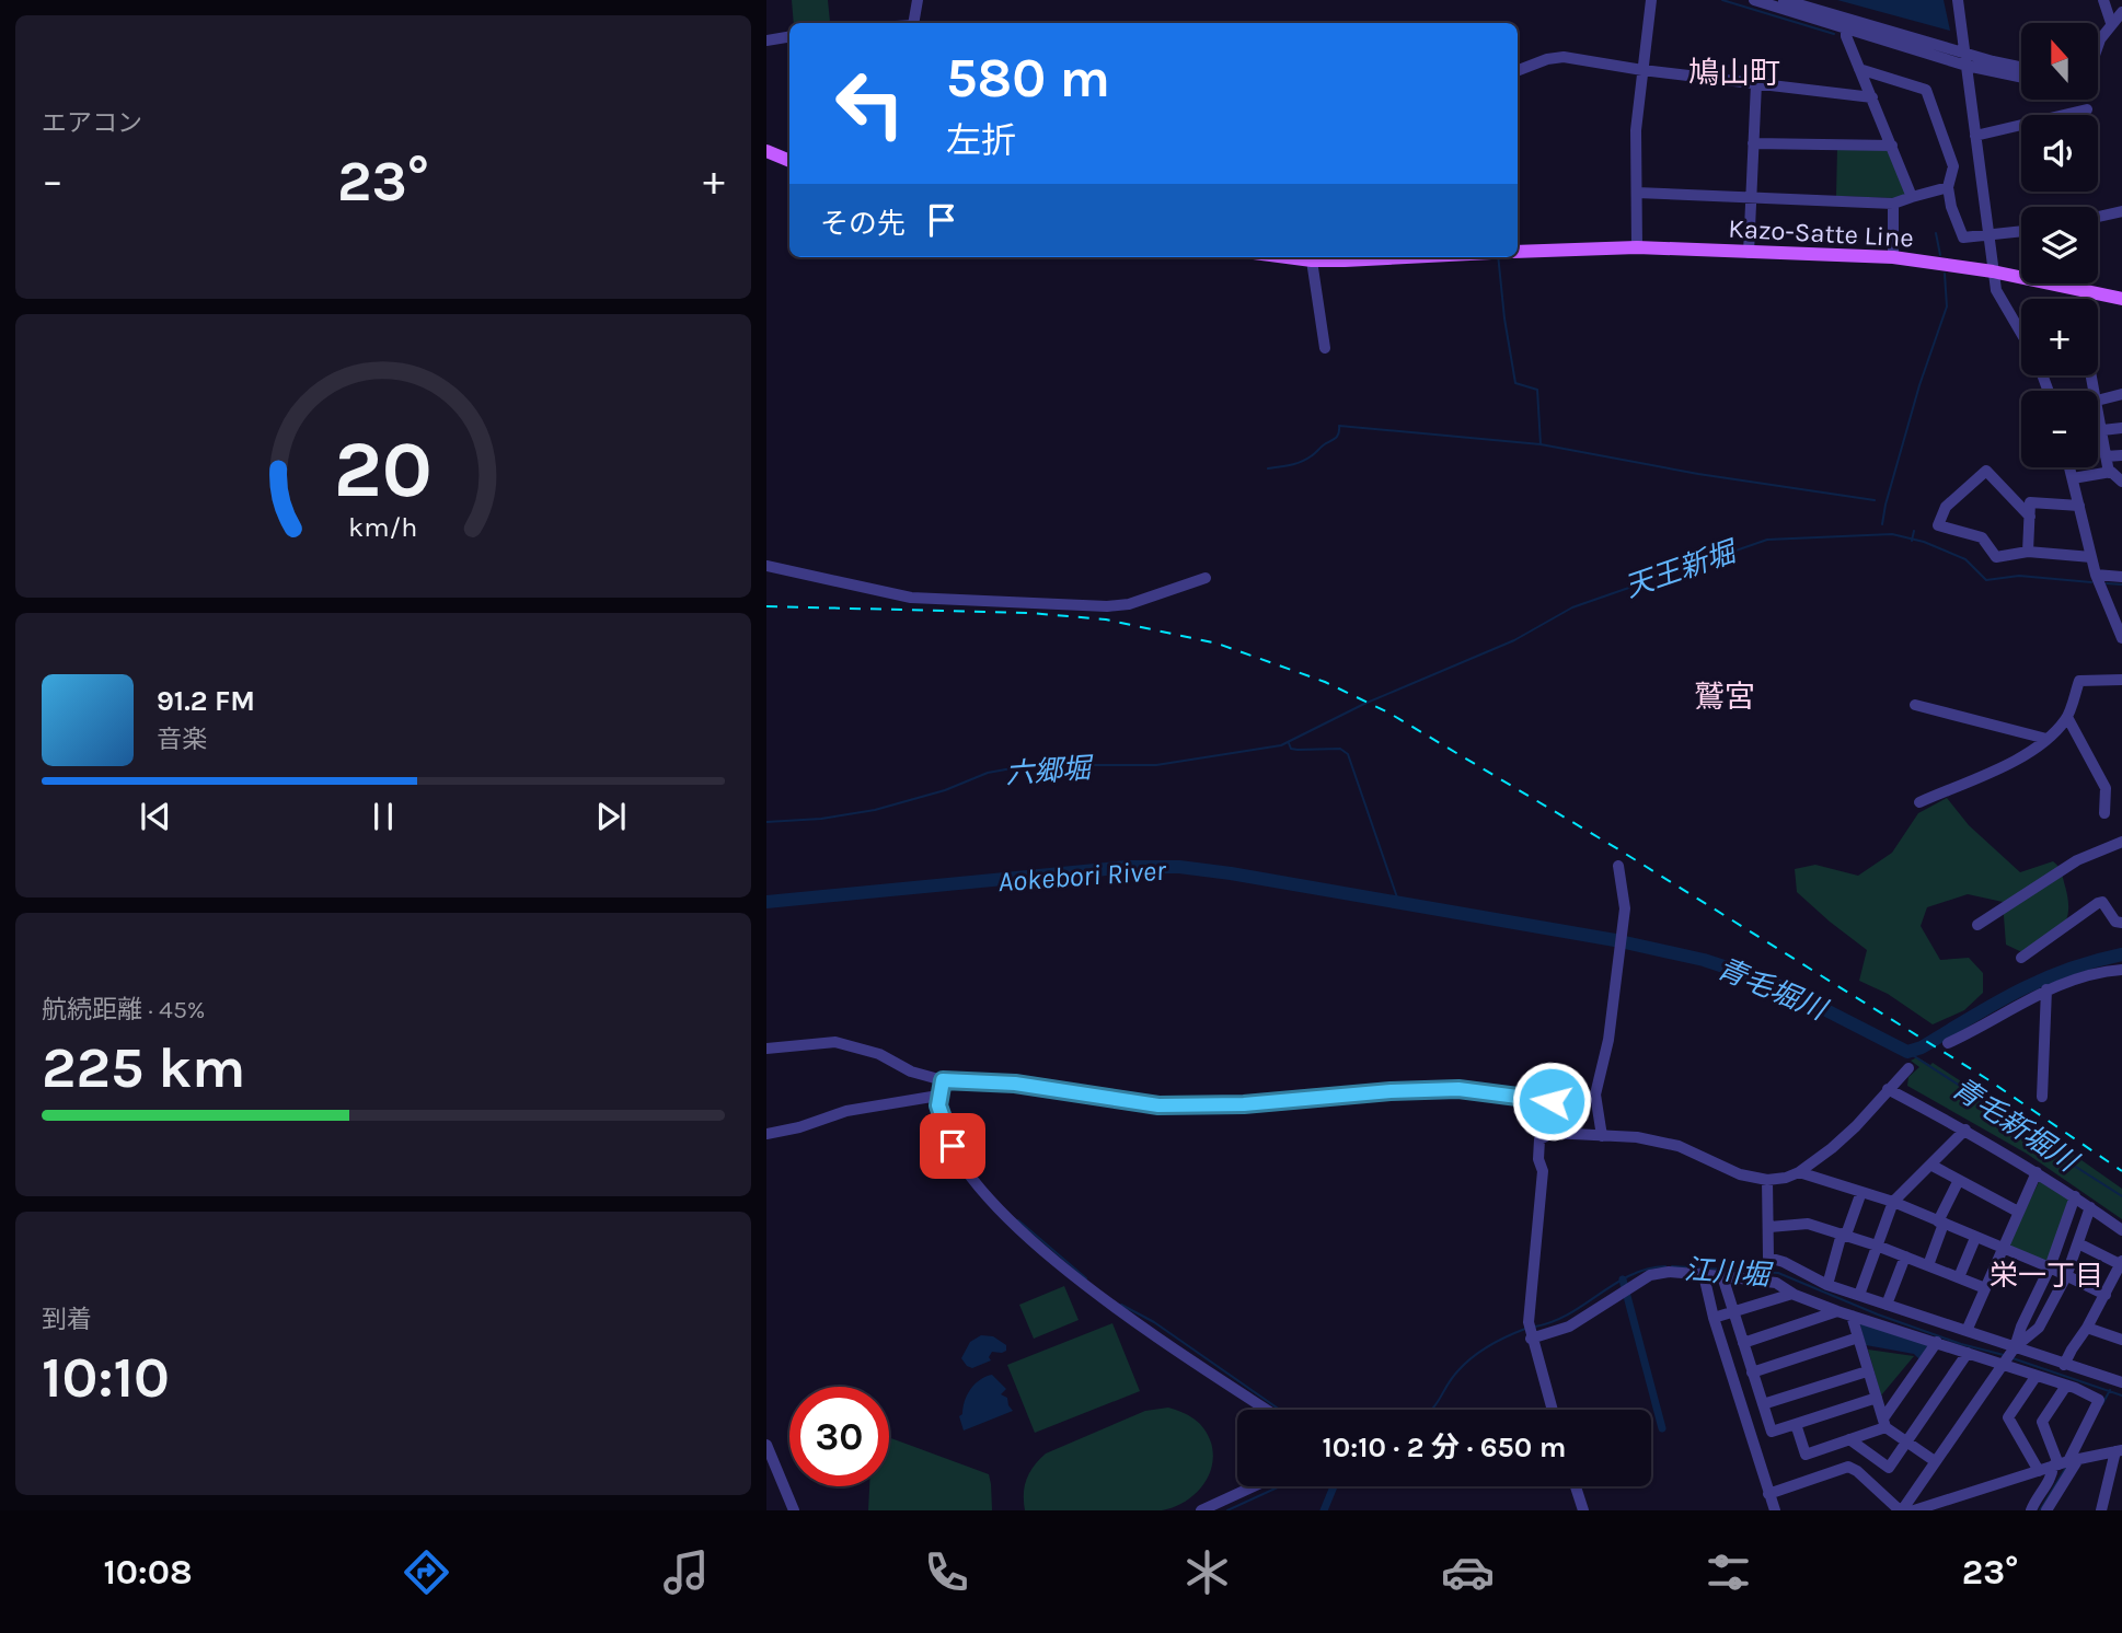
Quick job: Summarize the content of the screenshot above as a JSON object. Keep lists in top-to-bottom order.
{
  "streets": {
    "main road": ["Kazo-Satte Line"]
  },
  "districts": ["鳩山町", "鷲宮", "栄一丁目"],
  "water": [
    "天王新堀",
    "六郷堀",
    "Aokebori River",
    "青毛堀川",
    "青毛新堀川",
    "江川堀"
  ],
  "north": "top",
  "page": {
    "tile": [
      "エアコン",
      ["航続距離 · 45%", "225 km"],
      ["到着", "10:10"]
    ],
    "map_buttons": ["+", "−"],
    "turn": ["580 m", "左折"],
    "heat": ["−", "23°", "+"],
    "then": "その先",
    "song": ["91.2 FM", "音楽"],
    "limit": "30",
    "trip": "10:10 · 2 分 · 650 m",
    "tabs": ["10:08", "23°"],
    "gauge": ["20", "km/h"]
  }
}
